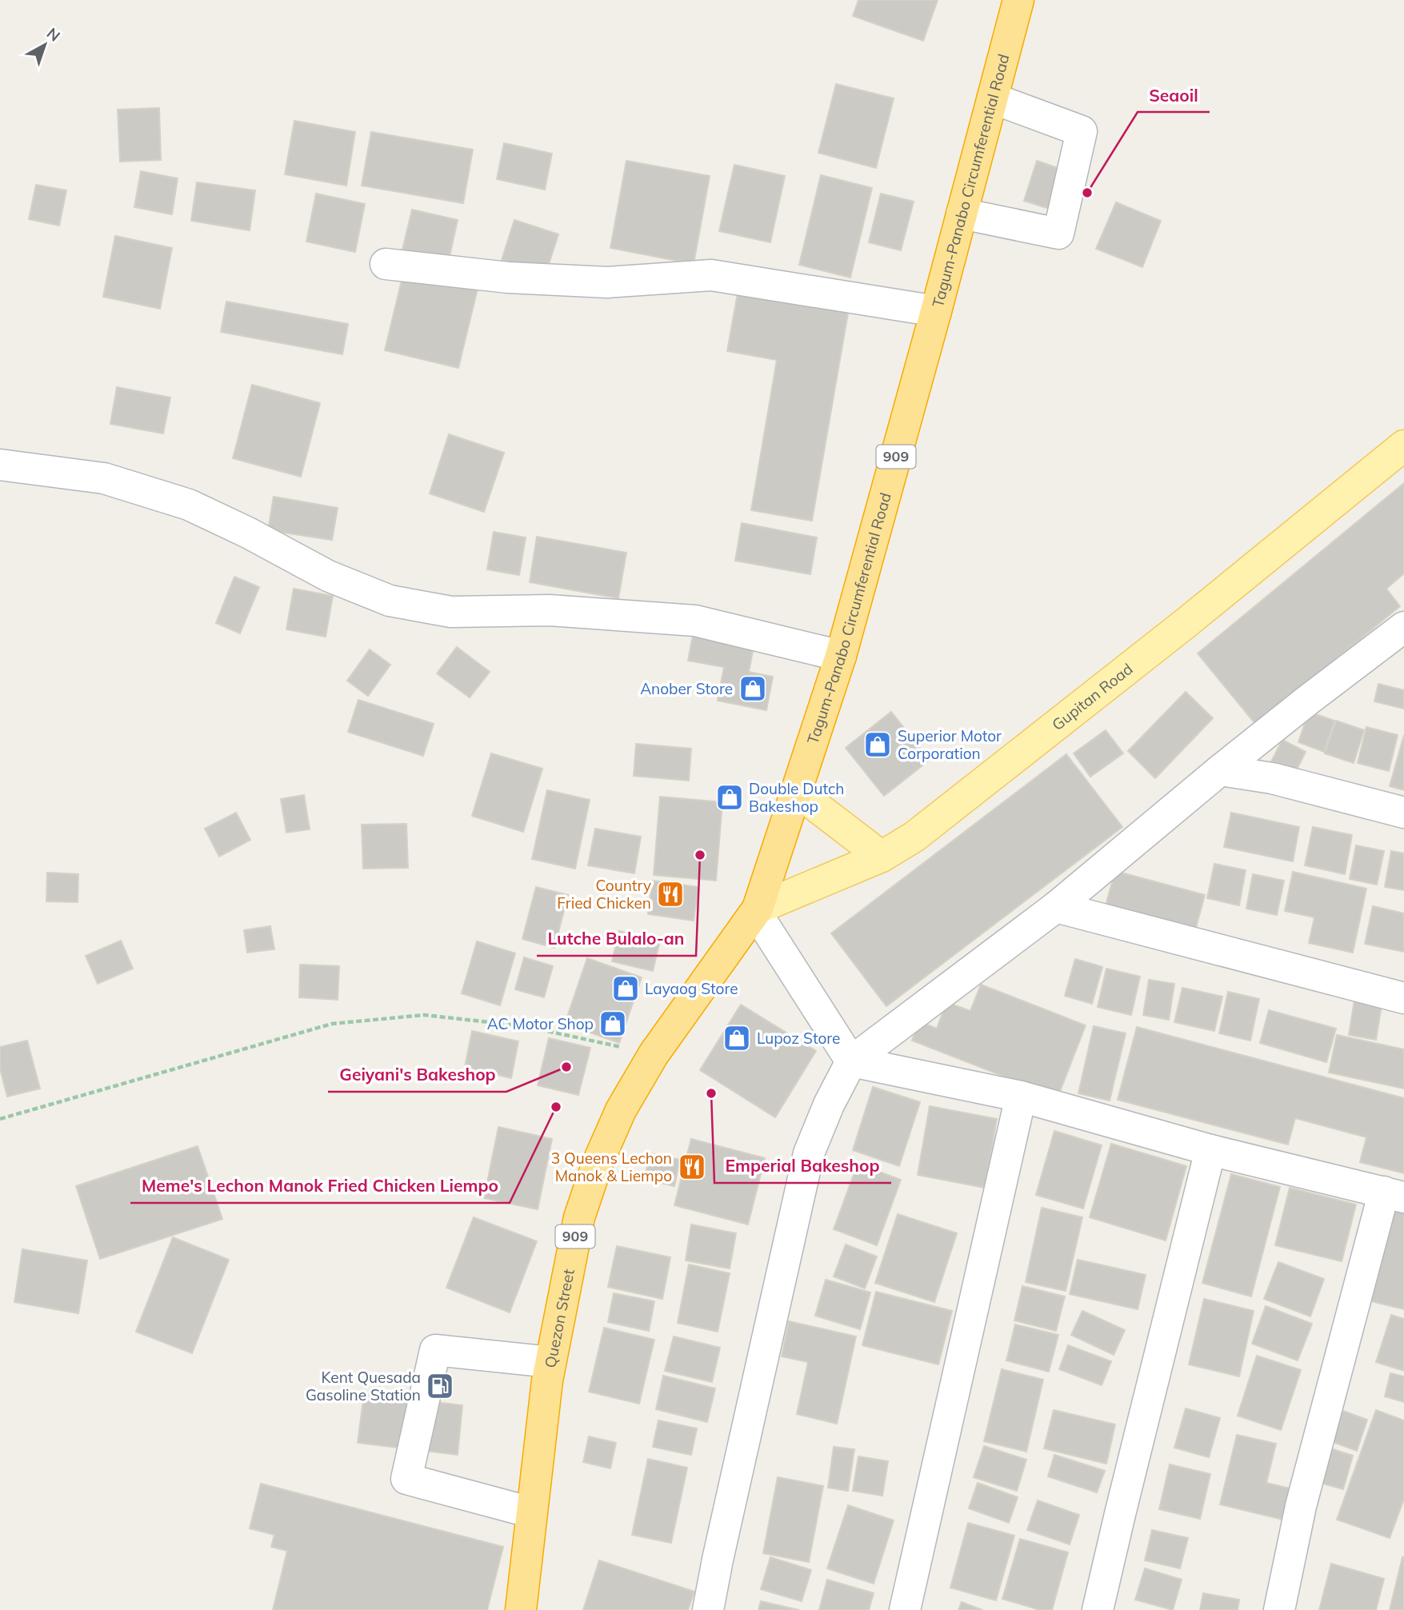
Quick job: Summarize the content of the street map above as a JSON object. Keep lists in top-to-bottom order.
{
  "streets": {
    "highway": ["Tagum-Panabo Circumferential Road", "909", "Quezon Street"],
    "main road": ["Gupitan Road"]
  },
  "crossings": [
    ["Tagum-Panabo Circumferential Road", "Gupitan Road"],
    ["Tagum-Panabo Circumferential Road", "Quezon Street"],
    ["Gupitan Road", "Quezon Street"]
  ],
  "places": {
    "other": [
      "Seaoil",
      "Lutche Bulalo-an",
      "Geiyani's Bakeshop",
      "Emperial Bakeshop",
      "Meme's Lechon Manok Fried Chicken Liempo"
    ],
    "shop": [
      "Anober Store",
      "Superior Motor Corporation",
      "Double Dutch Bakeshop",
      "Layaog Store",
      "AC Motor Shop",
      "Lupoz Store"
    ],
    "restaurant": ["Country Fried Chicken", "3 Queens Lechon Manok & Liempo"],
    "fuel station": ["Kent Quesada Gasoline Station"]
  },
  "north": "top right"
}
